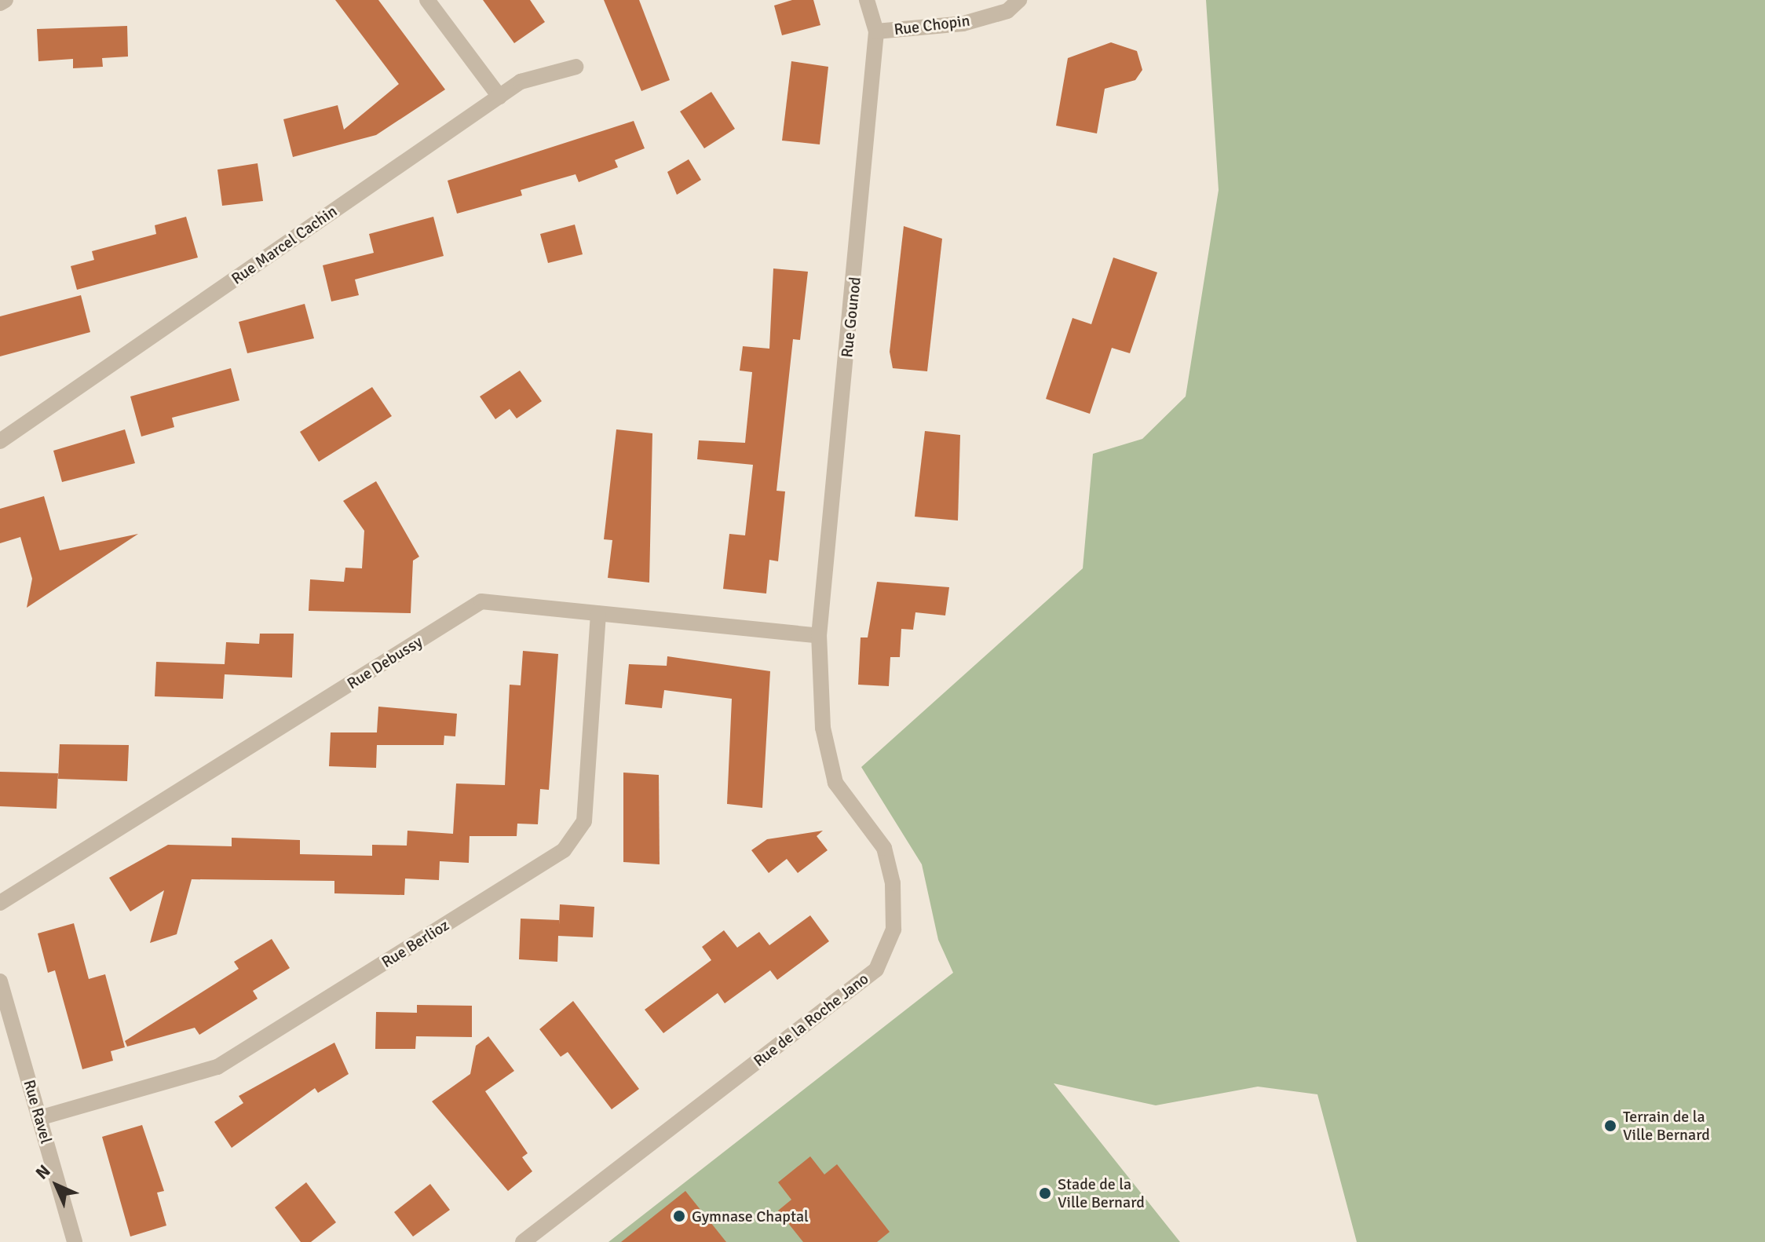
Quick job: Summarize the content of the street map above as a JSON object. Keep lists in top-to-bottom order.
{
  "streets": {
    "street": [
      "Rue Chopin",
      "Rue Marcel Cachin",
      "Rue Gounod",
      "Rue Debussy",
      "Rue Berlioz",
      "Rue de la Roche Jano",
      "Rue Ravel"
    ]
  },
  "crossings": [
    ["Rue Chopin", "Rue Gounod"],
    ["Rue Gounod", "Rue Debussy"],
    ["Rue Gounod", "Rue de la Roche Jano"],
    ["Rue Debussy", "Rue Berlioz"],
    ["Rue Debussy", "Rue de la Roche Jano"],
    ["Rue Berlioz", "Rue Ravel"]
  ],
  "places": ["Terrain de la Ville Bernard", "Stade de la Ville Bernard", "Gymnase Chaptal"],
  "north": "top left"
}
